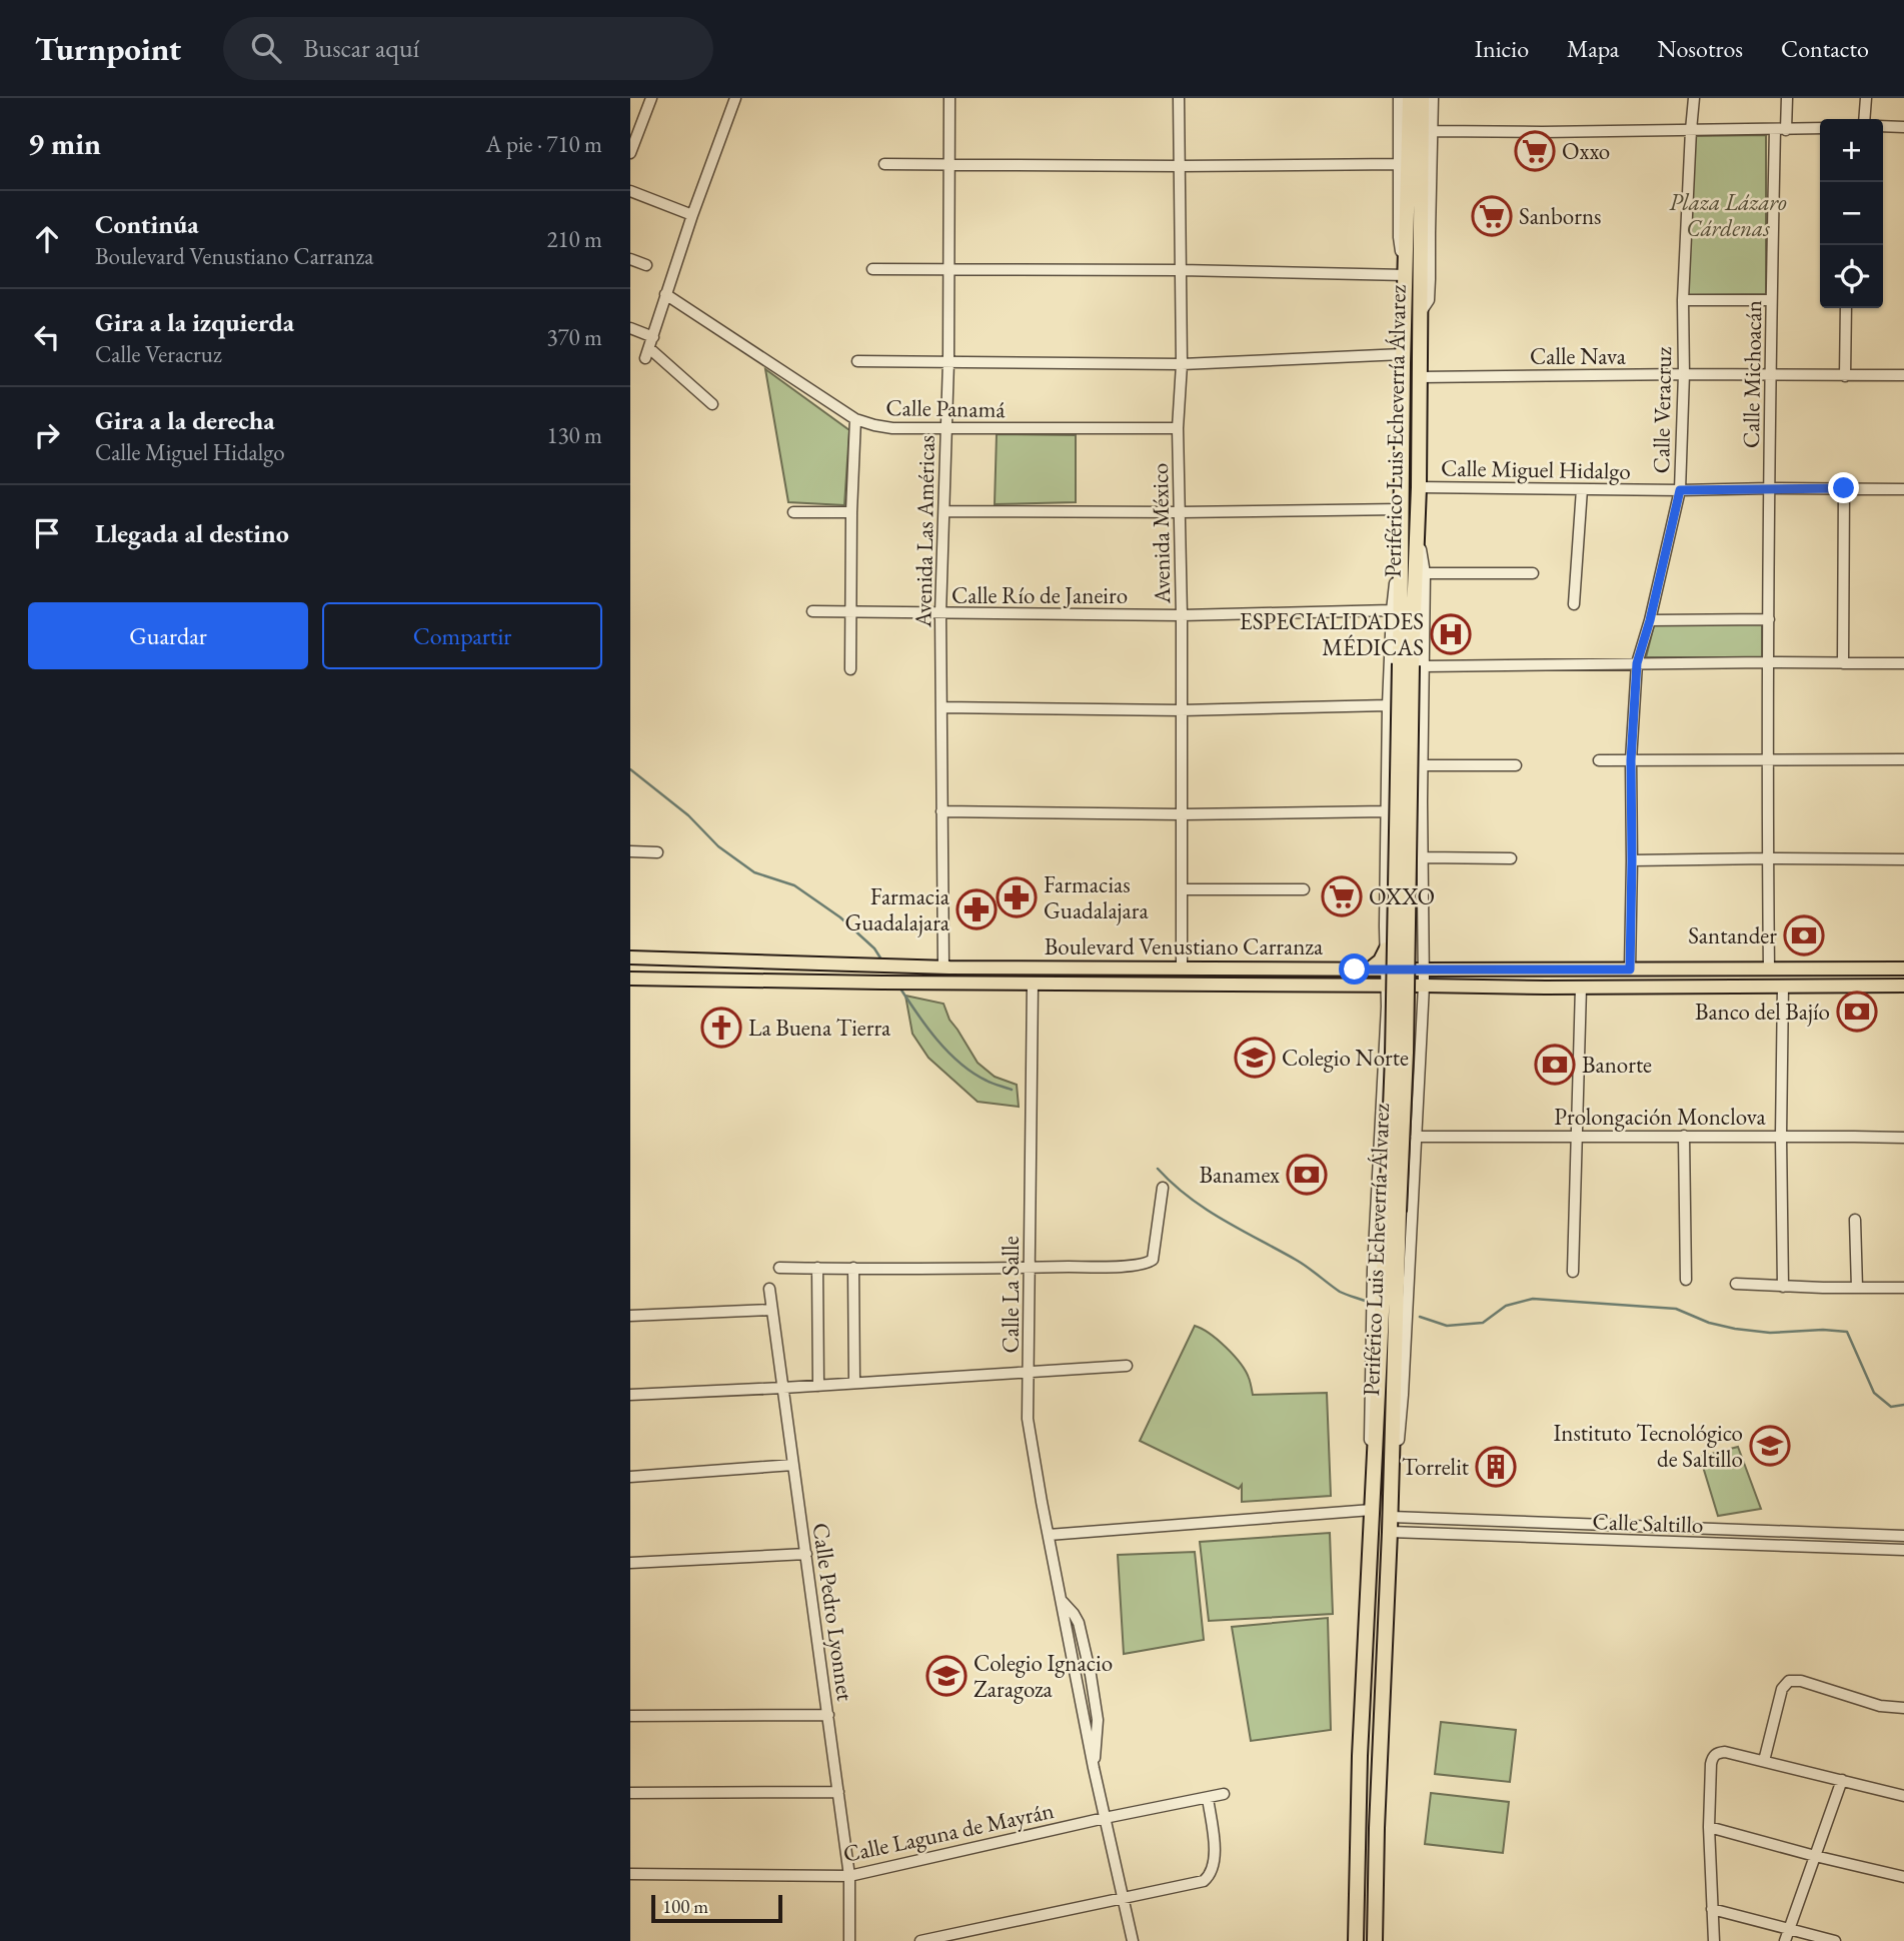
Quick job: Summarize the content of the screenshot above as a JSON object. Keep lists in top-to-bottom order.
{
  "streets": {
    "highway": ["Periférico Luis Echeverría Álvarez"],
    "main road": ["Boulevard Venustiano Carranza"],
    "street": [
      "Calle Nava",
      "Calle Michoacán",
      "Calle Panamá",
      "Calle Veracruz",
      "Calle Miguel Hidalgo",
      "Avenida Las Américas",
      "Avenida México",
      "Calle Río de Janeiro",
      "Prolongación Monclova",
      "Calle La Salle",
      "Calle Saltillo",
      "Calle Pedro Lyonnet",
      "Calle Laguna de Mayrán"
    ]
  },
  "crossings": [
    ["Calle Nava", "Calle Michoacán"],
    ["Calle Nava", "Calle Veracruz"],
    ["Calle Nava", "Periférico Luis Echeverría Álvarez"],
    ["Calle Michoacán", "Calle Miguel Hidalgo"],
    ["Calle Michoacán", "Boulevard Venustiano Carranza"],
    ["Calle Panamá", "Avenida Las Américas"],
    ["Calle Panamá", "Avenida México"],
    ["Calle Veracruz", "Calle Miguel Hidalgo"],
    ["Calle Veracruz", "Boulevard Venustiano Carranza"],
    ["Periférico Luis Echeverría Álvarez", "Calle Miguel Hidalgo"],
    ["Periférico Luis Echeverría Álvarez", "Calle Río de Janeiro"],
    ["Periférico Luis Echeverría Álvarez", "Boulevard Venustiano Carranza"],
    ["Periférico Luis Echeverría Álvarez", "Calle Saltillo"],
    ["Avenida Las Américas", "Calle Río de Janeiro"],
    ["Avenida Las Américas", "Boulevard Venustiano Carranza"],
    ["Avenida México", "Calle Río de Janeiro"],
    ["Avenida México", "Boulevard Venustiano Carranza"],
    ["Boulevard Venustiano Carranza", "Calle La Salle"],
    ["Calle La Salle", "Calle Laguna de Mayrán"],
    ["Calle Pedro Lyonnet", "Calle Laguna de Mayrán"]
  ],
  "parks": ["Plaza Lázaro Cárdenas"],
  "places": {
    "supermarket": ["Oxxo", "Sanborns", "OXXO"],
    "hospital": ["ESPECIALIDADES MÉDICAS"],
    "pharmacy": ["Farmacias Guadalajara", "Farmacia Guadalajara"],
    "bank": [
      "Santander",
      "Banco del Bajío",
      "Banorte",
      "Banamex"
    ],
    "church": ["La Buena Tierra"],
    "school or university": ["Colegio Norte", "Instituto Tecnológico de Saltillo", "Colegio Ignacio Zaragoza"],
    "building": ["Torrelit"]
  },
  "scale_bar": "100 m",
  "page": {
    "header": "Turnpoint",
    "search": "Buscar aquí",
    "nav": [
      "Inicio",
      "Mapa",
      "Nosotros",
      "Contacto"
    ],
    "heading": ["9 min", "A pie · 710 m"],
    "map_buttons": ["+", "−"],
    "list": [
      ["Continúa", "Boulevard Venustiano Carranza", "210 m"],
      ["Gira a la izquierda", "Calle Veracruz", "370 m"],
      ["Gira a la derecha", "Calle Miguel Hidalgo", "130 m"],
      "Llegada al destino"
    ],
    "buttons": ["Guardar", "Compartir"],
    "scale": "100 m"
  }
}
